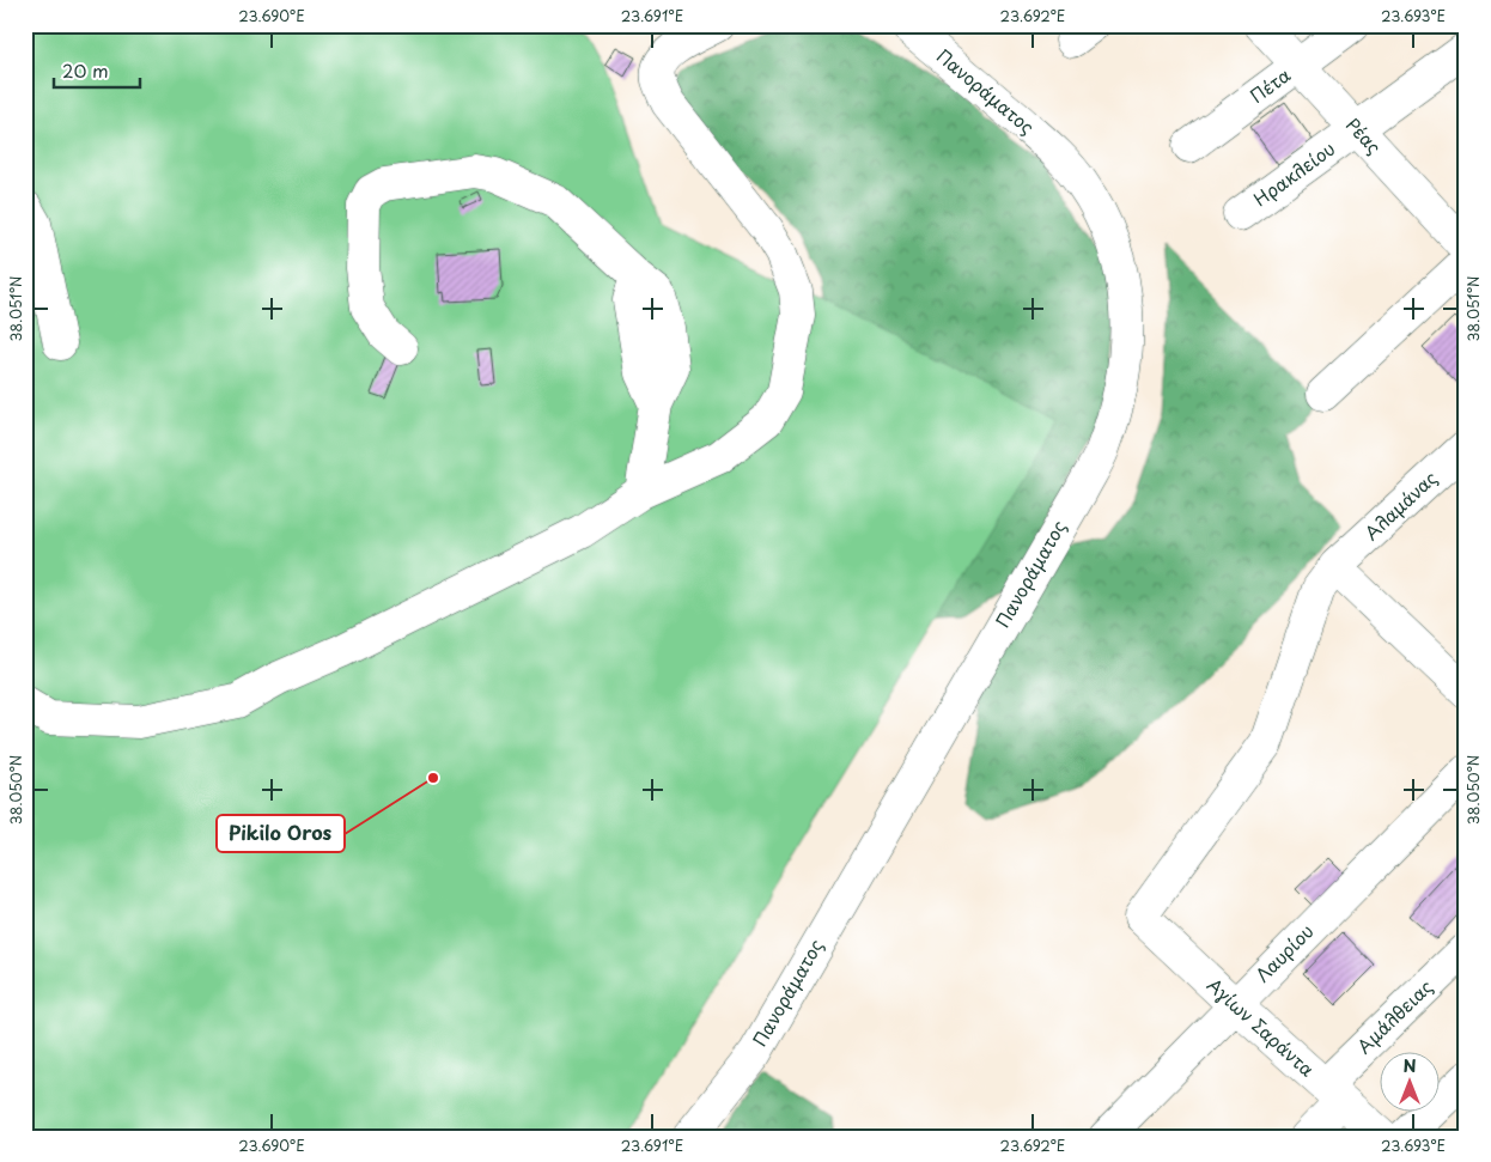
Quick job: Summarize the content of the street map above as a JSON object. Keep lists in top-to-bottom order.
{
  "streets": {
    "street": [
      "Πέτα",
      "Πανοράματος",
      "Ρέας",
      "Ηρακλείου",
      "Αλαμάνας",
      "Λαυρίου",
      "Αμάλθειας",
      "Αγίων Σαράντα"
    ]
  },
  "crossings": [
    ["Πέτα", "Ρέας"],
    ["Ρέας", "Ηρακλείου"],
    ["Αλαμάνας", "Αγίων Σαράντα"],
    ["Λαυρίου", "Αγίων Σαράντα"],
    ["Αμάλθειας", "Αγίων Σαράντα"]
  ],
  "places": ["Pikilo Oros"],
  "scale_bar": "20 m",
  "north": "top",
  "coordinates": [
    "23.690°E",
    "23.691°E",
    "23.692°E",
    "23.693°E",
    "38.051°N",
    "38.050°N"
  ]
}
